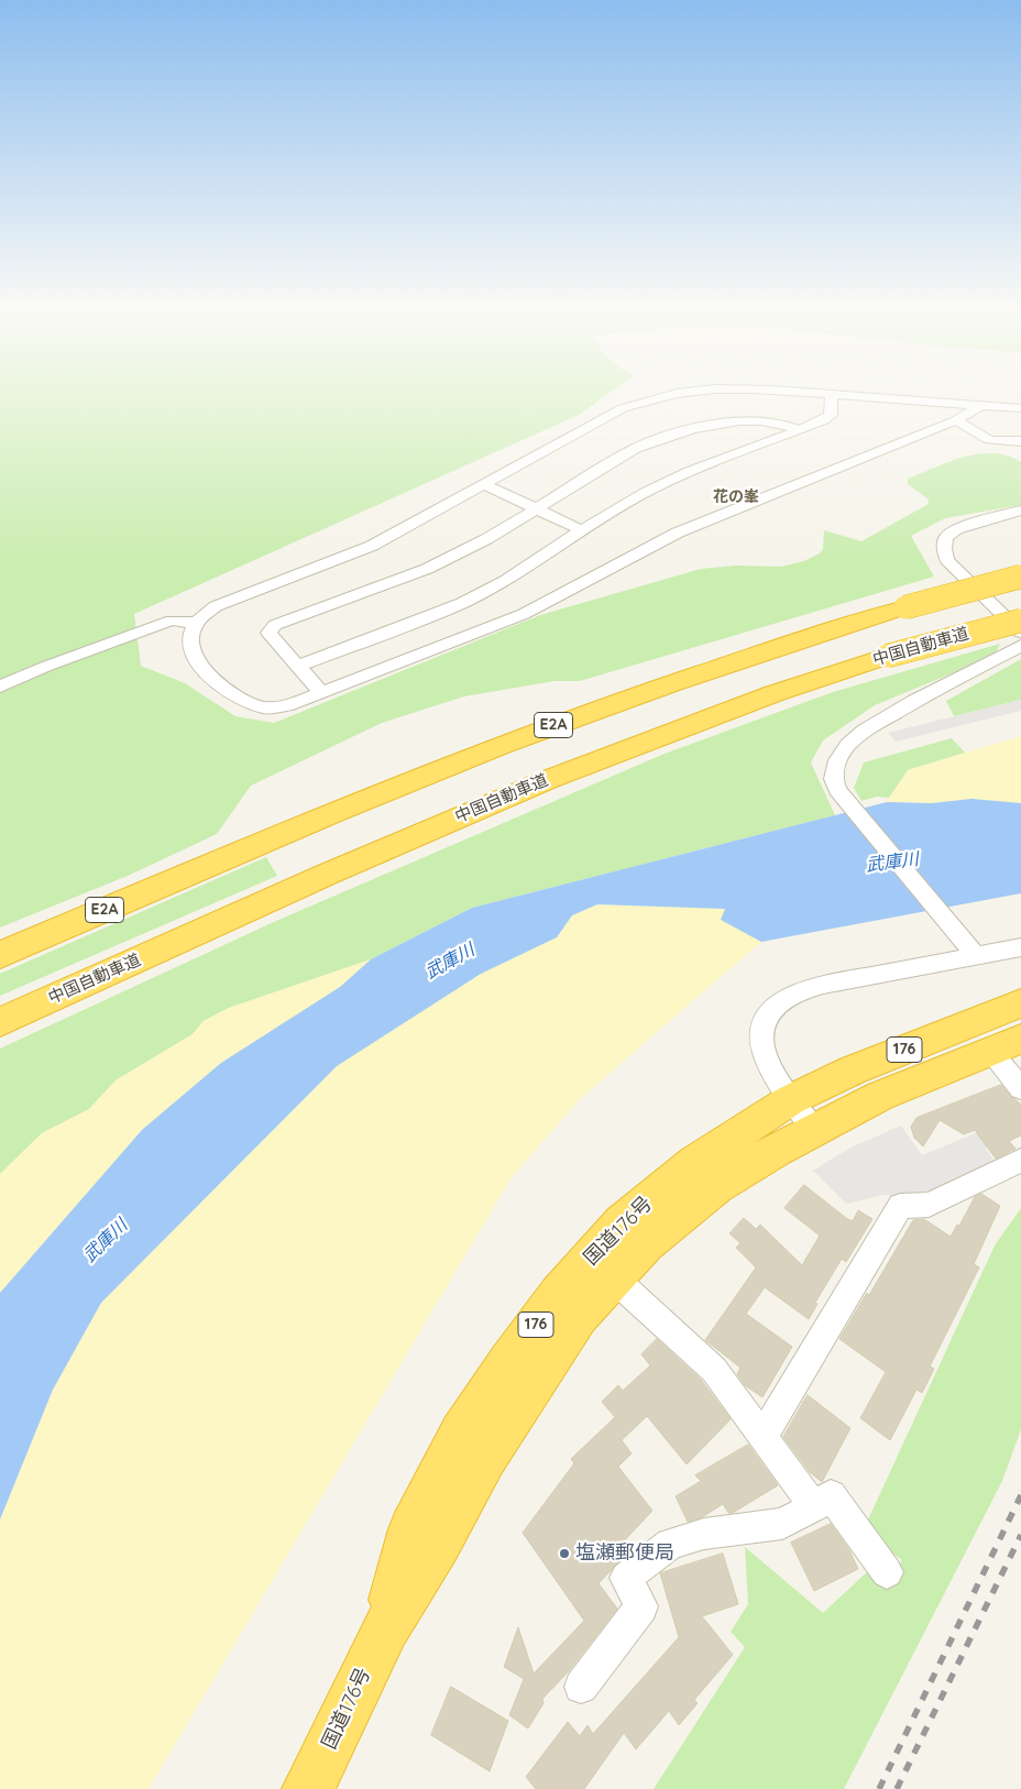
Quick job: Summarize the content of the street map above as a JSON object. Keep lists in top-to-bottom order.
{
  "streets": {
    "highway": [
      "中国自動車道",
      "E2A",
      "176",
      "国道176号"
    ]
  },
  "districts": ["花の峯"],
  "water": ["武庫川"],
  "places": ["塩瀬郵便局"]
}
